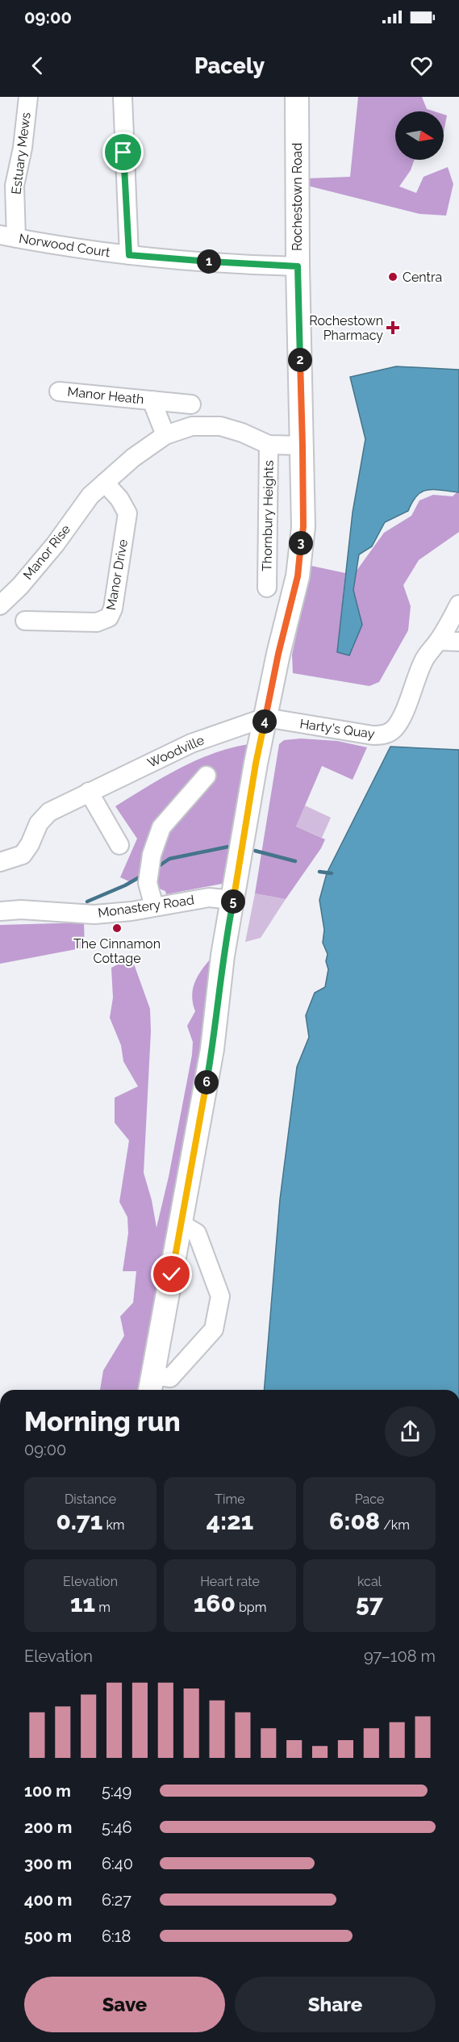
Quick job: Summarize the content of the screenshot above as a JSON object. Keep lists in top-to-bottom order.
{
  "streets": {
    "main road": ["Rochestown Road"],
    "street": [
      "Estuary Mews",
      "Norwood Court",
      "Manor Heath",
      "Thornbury Heights",
      "Manor Rise",
      "Manor Drive",
      "Harty's Quay",
      "Woodville",
      "Monastery Road"
    ]
  },
  "crossings": [
    ["Estuary Mews", "Norwood Court"],
    ["Rochestown Road", "Norwood Court"],
    ["Rochestown Road", "Thornbury Heights"],
    ["Rochestown Road", "Harty's Quay"],
    ["Rochestown Road", "Woodville"],
    ["Rochestown Road", "Monastery Road"],
    ["Manor Heath", "Thornbury Heights"],
    ["Thornbury Heights", "Manor Rise"],
    ["Thornbury Heights", "Manor Drive"],
    ["Harty's Quay", "Woodville"]
  ],
  "places": {
    "other": ["Centra", "The Cinnamon Cottage"],
    "health": ["Rochestown Pharmacy"]
  },
  "north": "right",
  "page": {
    "status": "09:00",
    "header": "Pacely",
    "pins": [
      "1",
      "2",
      "3",
      "4",
      "5",
      "6"
    ],
    "heading": ["Morning run", "09:00"],
    "stats": [
      ["Distance", "0.71 km"],
      ["Time", "4:21"],
      ["Pace", "6:08 /km"],
      ["Elevation", "11 m"],
      ["Heart rate", "160 bpm"],
      ["kcal", "57"]
    ],
    "chart": ["Elevation", "97–108 m"],
    "list": [
      {
        "name": "100 m",
        "note": "5:49"
      },
      {
        "name": "200 m",
        "note": "5:46"
      },
      {
        "name": "300 m",
        "note": "6:40"
      },
      {
        "name": "400 m",
        "note": "6:27"
      },
      {
        "name": "500 m",
        "note": "6:18"
      }
    ],
    "buttons": ["Save", "Share"]
  }
}
